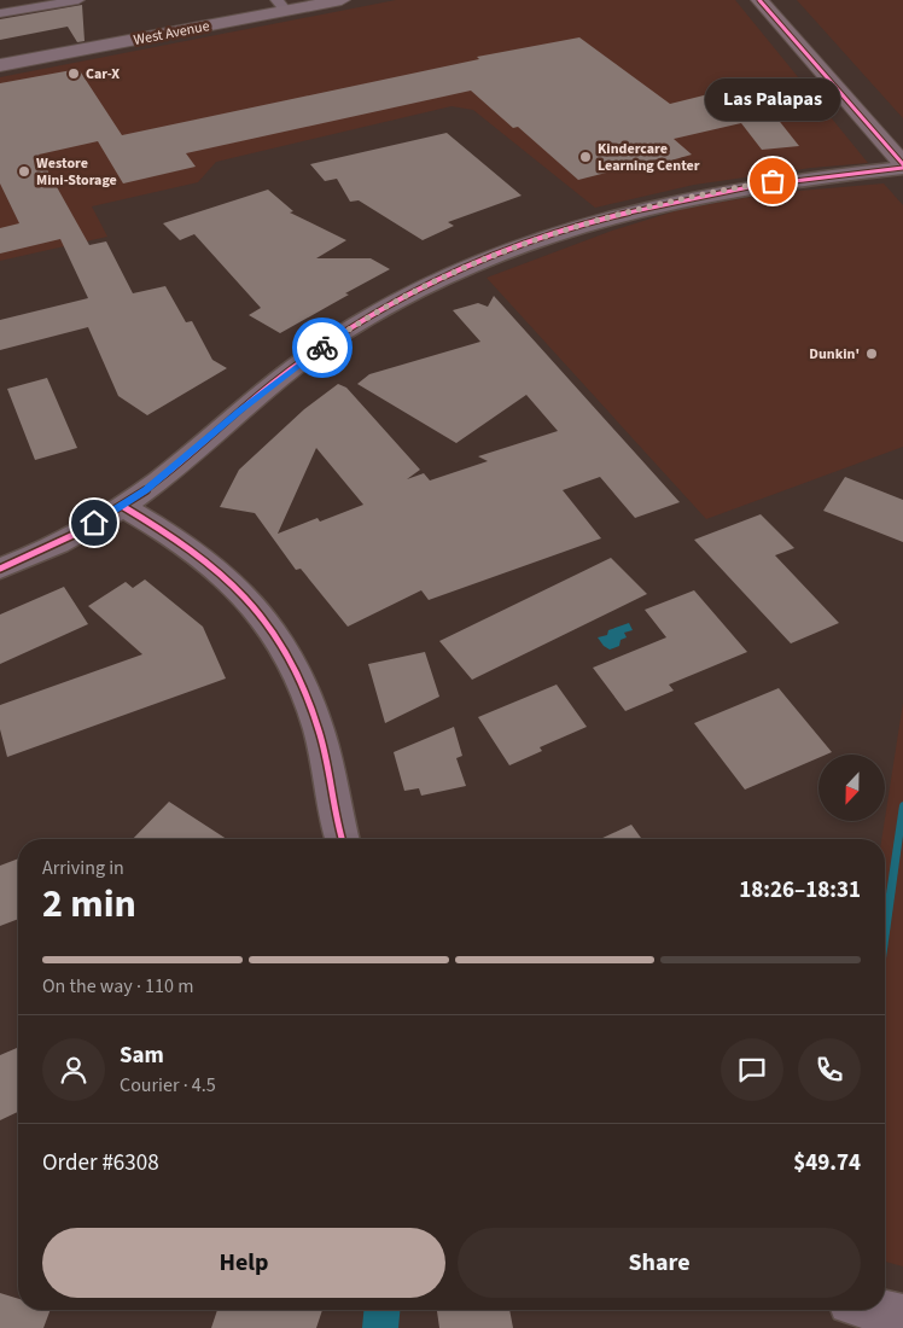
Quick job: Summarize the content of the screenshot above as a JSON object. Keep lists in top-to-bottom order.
{
  "streets": {
    "main road": ["West Avenue"]
  },
  "places": [
    "Car-X",
    "Kindercare Learning Center",
    "Westore Mini-Storage",
    "Las Palapas",
    "Dunkin'"
  ],
  "north": "bottom",
  "page": {
    "bubble": "Las Palapas",
    "heading": ["2 min", "Arriving in", "18:26–18:31"],
    "panel": [
      "Sam",
      "Courier · 4.5",
      "Order #6308",
      "$49.74"
    ],
    "bar": "On the way · 110 m",
    "buttons": ["Help", "Share"]
  }
}
